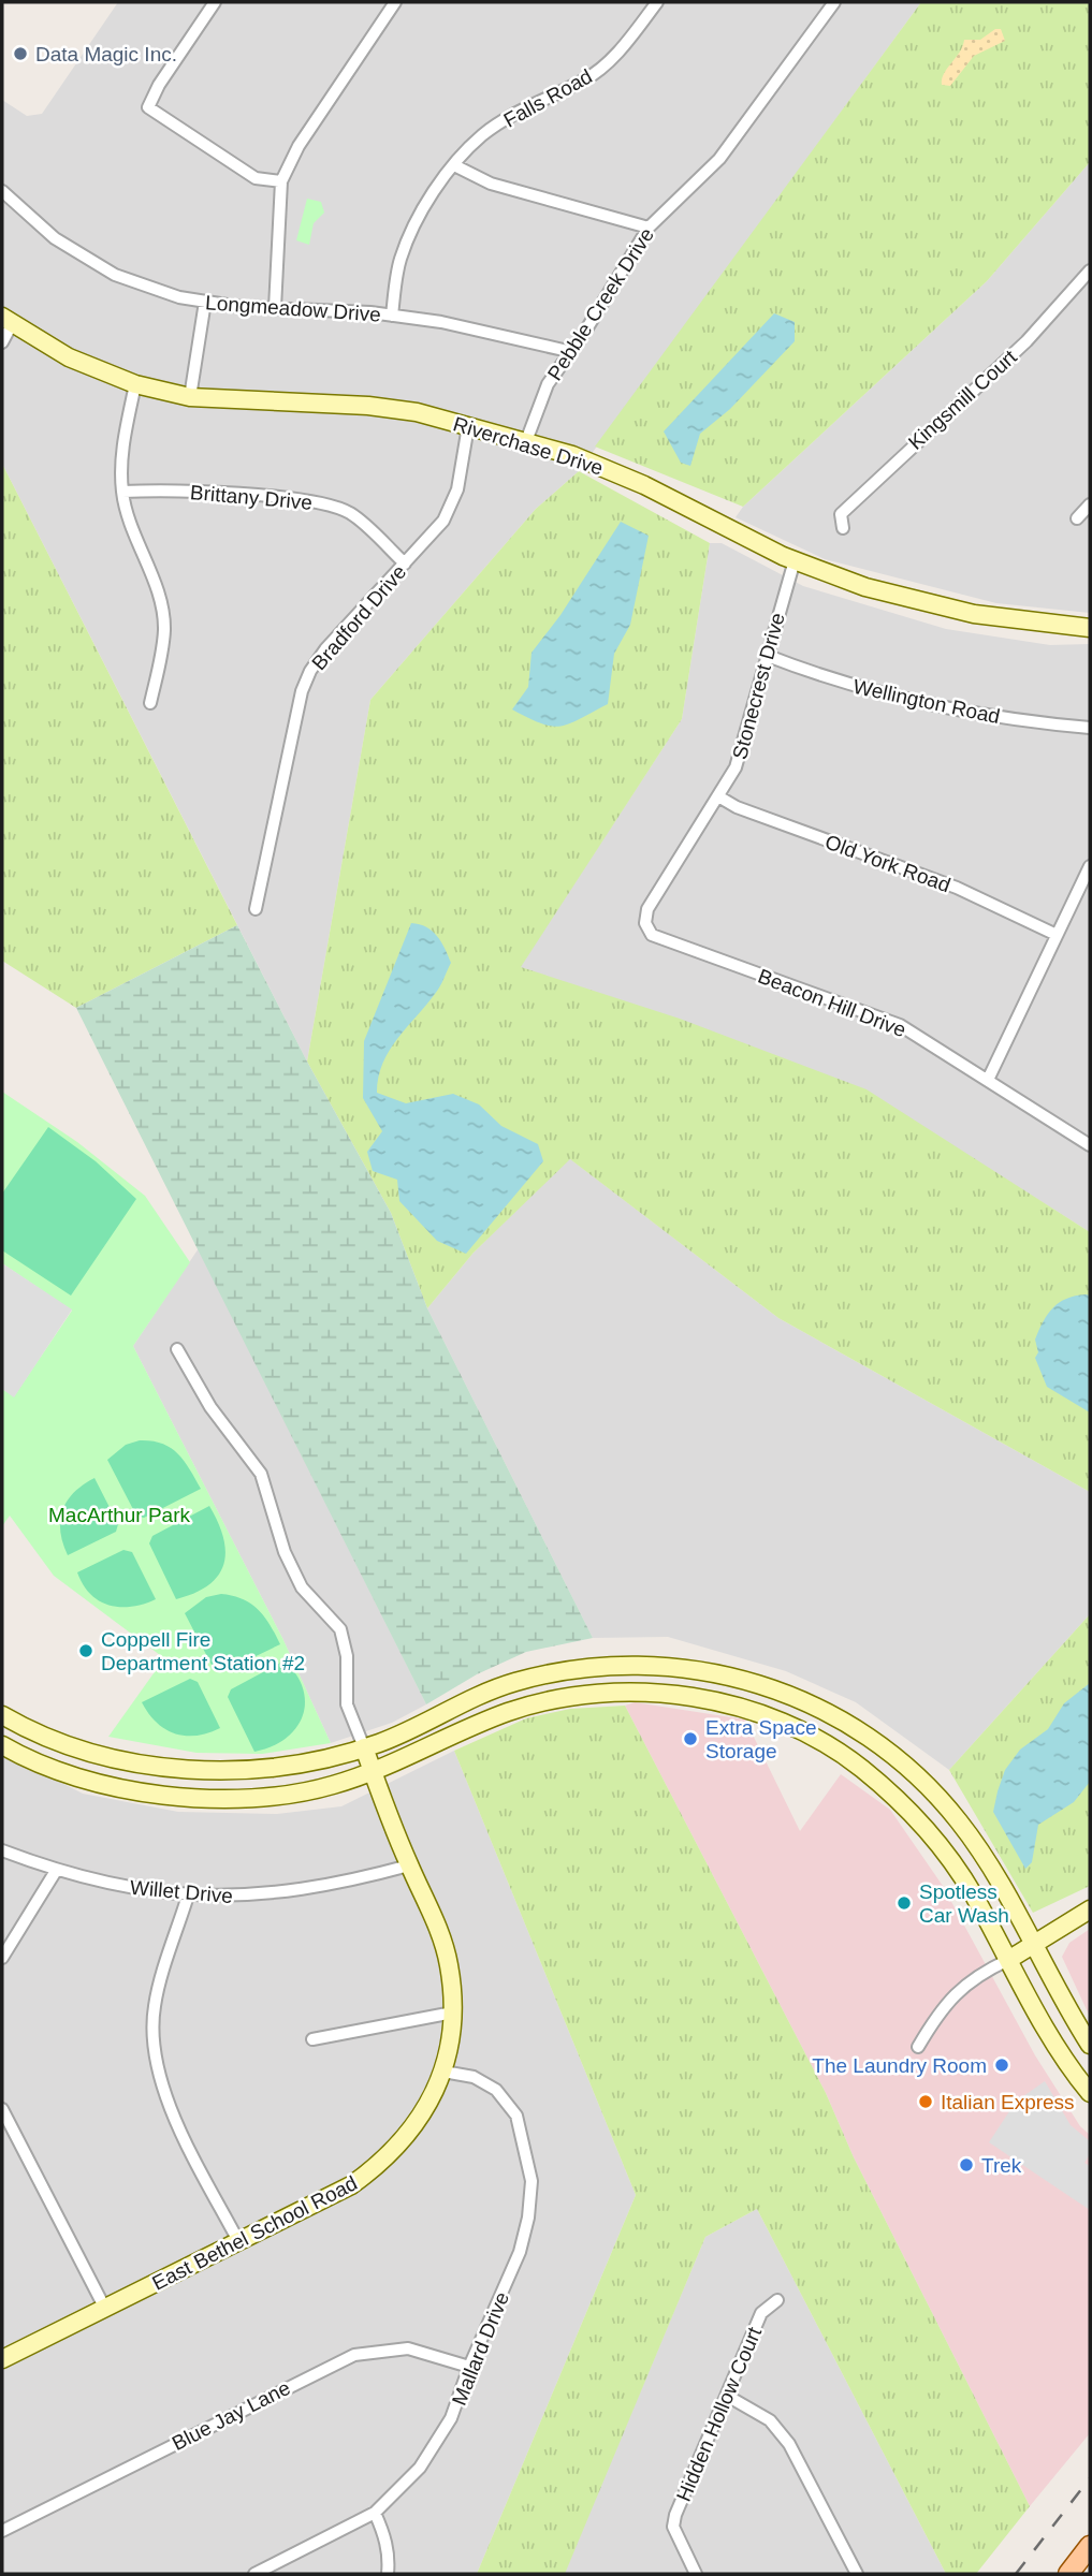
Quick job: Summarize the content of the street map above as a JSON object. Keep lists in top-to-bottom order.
{
  "streets": {
    "main road": ["Riverchase Drive", "East Bethel School Road"],
    "street": [
      "Falls Road",
      "Pebble Creek Drive",
      "Longmeadow Drive",
      "Kingsmill Court",
      "Brittany Drive",
      "Bradford Drive",
      "Stonecrest Drive",
      "Wellington Road",
      "Old York Road",
      "Beacon Hill Drive",
      "Willet Drive",
      "Mallard Drive",
      "Hidden Hollow Court",
      "Blue Jay Lane"
    ]
  },
  "crossings": [
    ["Falls Road", "Longmeadow Drive"],
    ["Pebble Creek Drive", "Longmeadow Drive"],
    ["Pebble Creek Drive", "Riverchase Drive"],
    ["Riverchase Drive", "Bradford Drive"],
    ["Riverchase Drive", "Stonecrest Drive"],
    ["Brittany Drive", "Bradford Drive"],
    ["Stonecrest Drive", "Wellington Road"],
    ["Stonecrest Drive", "Old York Road"],
    ["Stonecrest Drive", "Beacon Hill Drive"],
    ["Willet Drive", "East Bethel School Road"],
    ["East Bethel School Road", "Mallard Drive"],
    ["Mallard Drive", "Blue Jay Lane"]
  ],
  "parks": ["MacArthur Park"],
  "places": [
    "Data Magic Inc.",
    "Coppell Fire Department Station #2",
    "Extra Space Storage",
    "Spotless Car Wash",
    "The Laundry Room",
    "Italian Express",
    "Trek"
  ]
}
